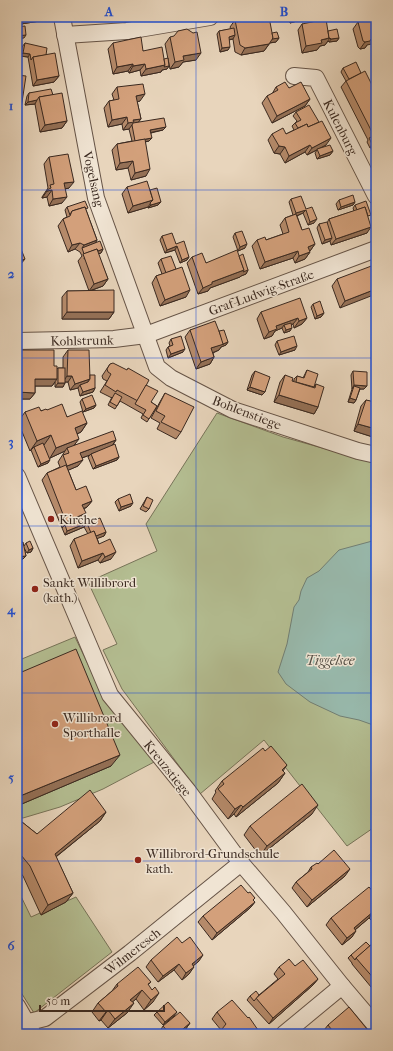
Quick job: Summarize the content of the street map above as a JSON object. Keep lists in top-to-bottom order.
{
  "streets": {
    "street": [
      "Kulenburg",
      "Vogelsang",
      "Graf-Ludwig-Straße",
      "Kohlstrunk",
      "Bohlenstiege",
      "Kreuzstiege",
      "Wilmeresch"
    ]
  },
  "crossings": [
    ["Vogelsang", "Graf-Ludwig-Straße"],
    ["Vogelsang", "Kohlstrunk"],
    ["Vogelsang", "Bohlenstiege"],
    ["Graf-Ludwig-Straße", "Kohlstrunk"],
    ["Graf-Ludwig-Straße", "Bohlenstiege"],
    ["Kohlstrunk", "Bohlenstiege"],
    ["Kreuzstiege", "Wilmeresch"]
  ],
  "water": ["Tiggelsee"],
  "places": [
    "Kirche",
    "Sankt Willibrord (kath.)",
    "Willibrord Sporthalle",
    "Willibrord-Grundschule kath."
  ],
  "scale_bar": "50 m",
  "grid": {
    "columns": ["A", "B"],
    "rows": [
      "1",
      "2",
      "3",
      "4",
      "5",
      "6"
    ]
  }
}
